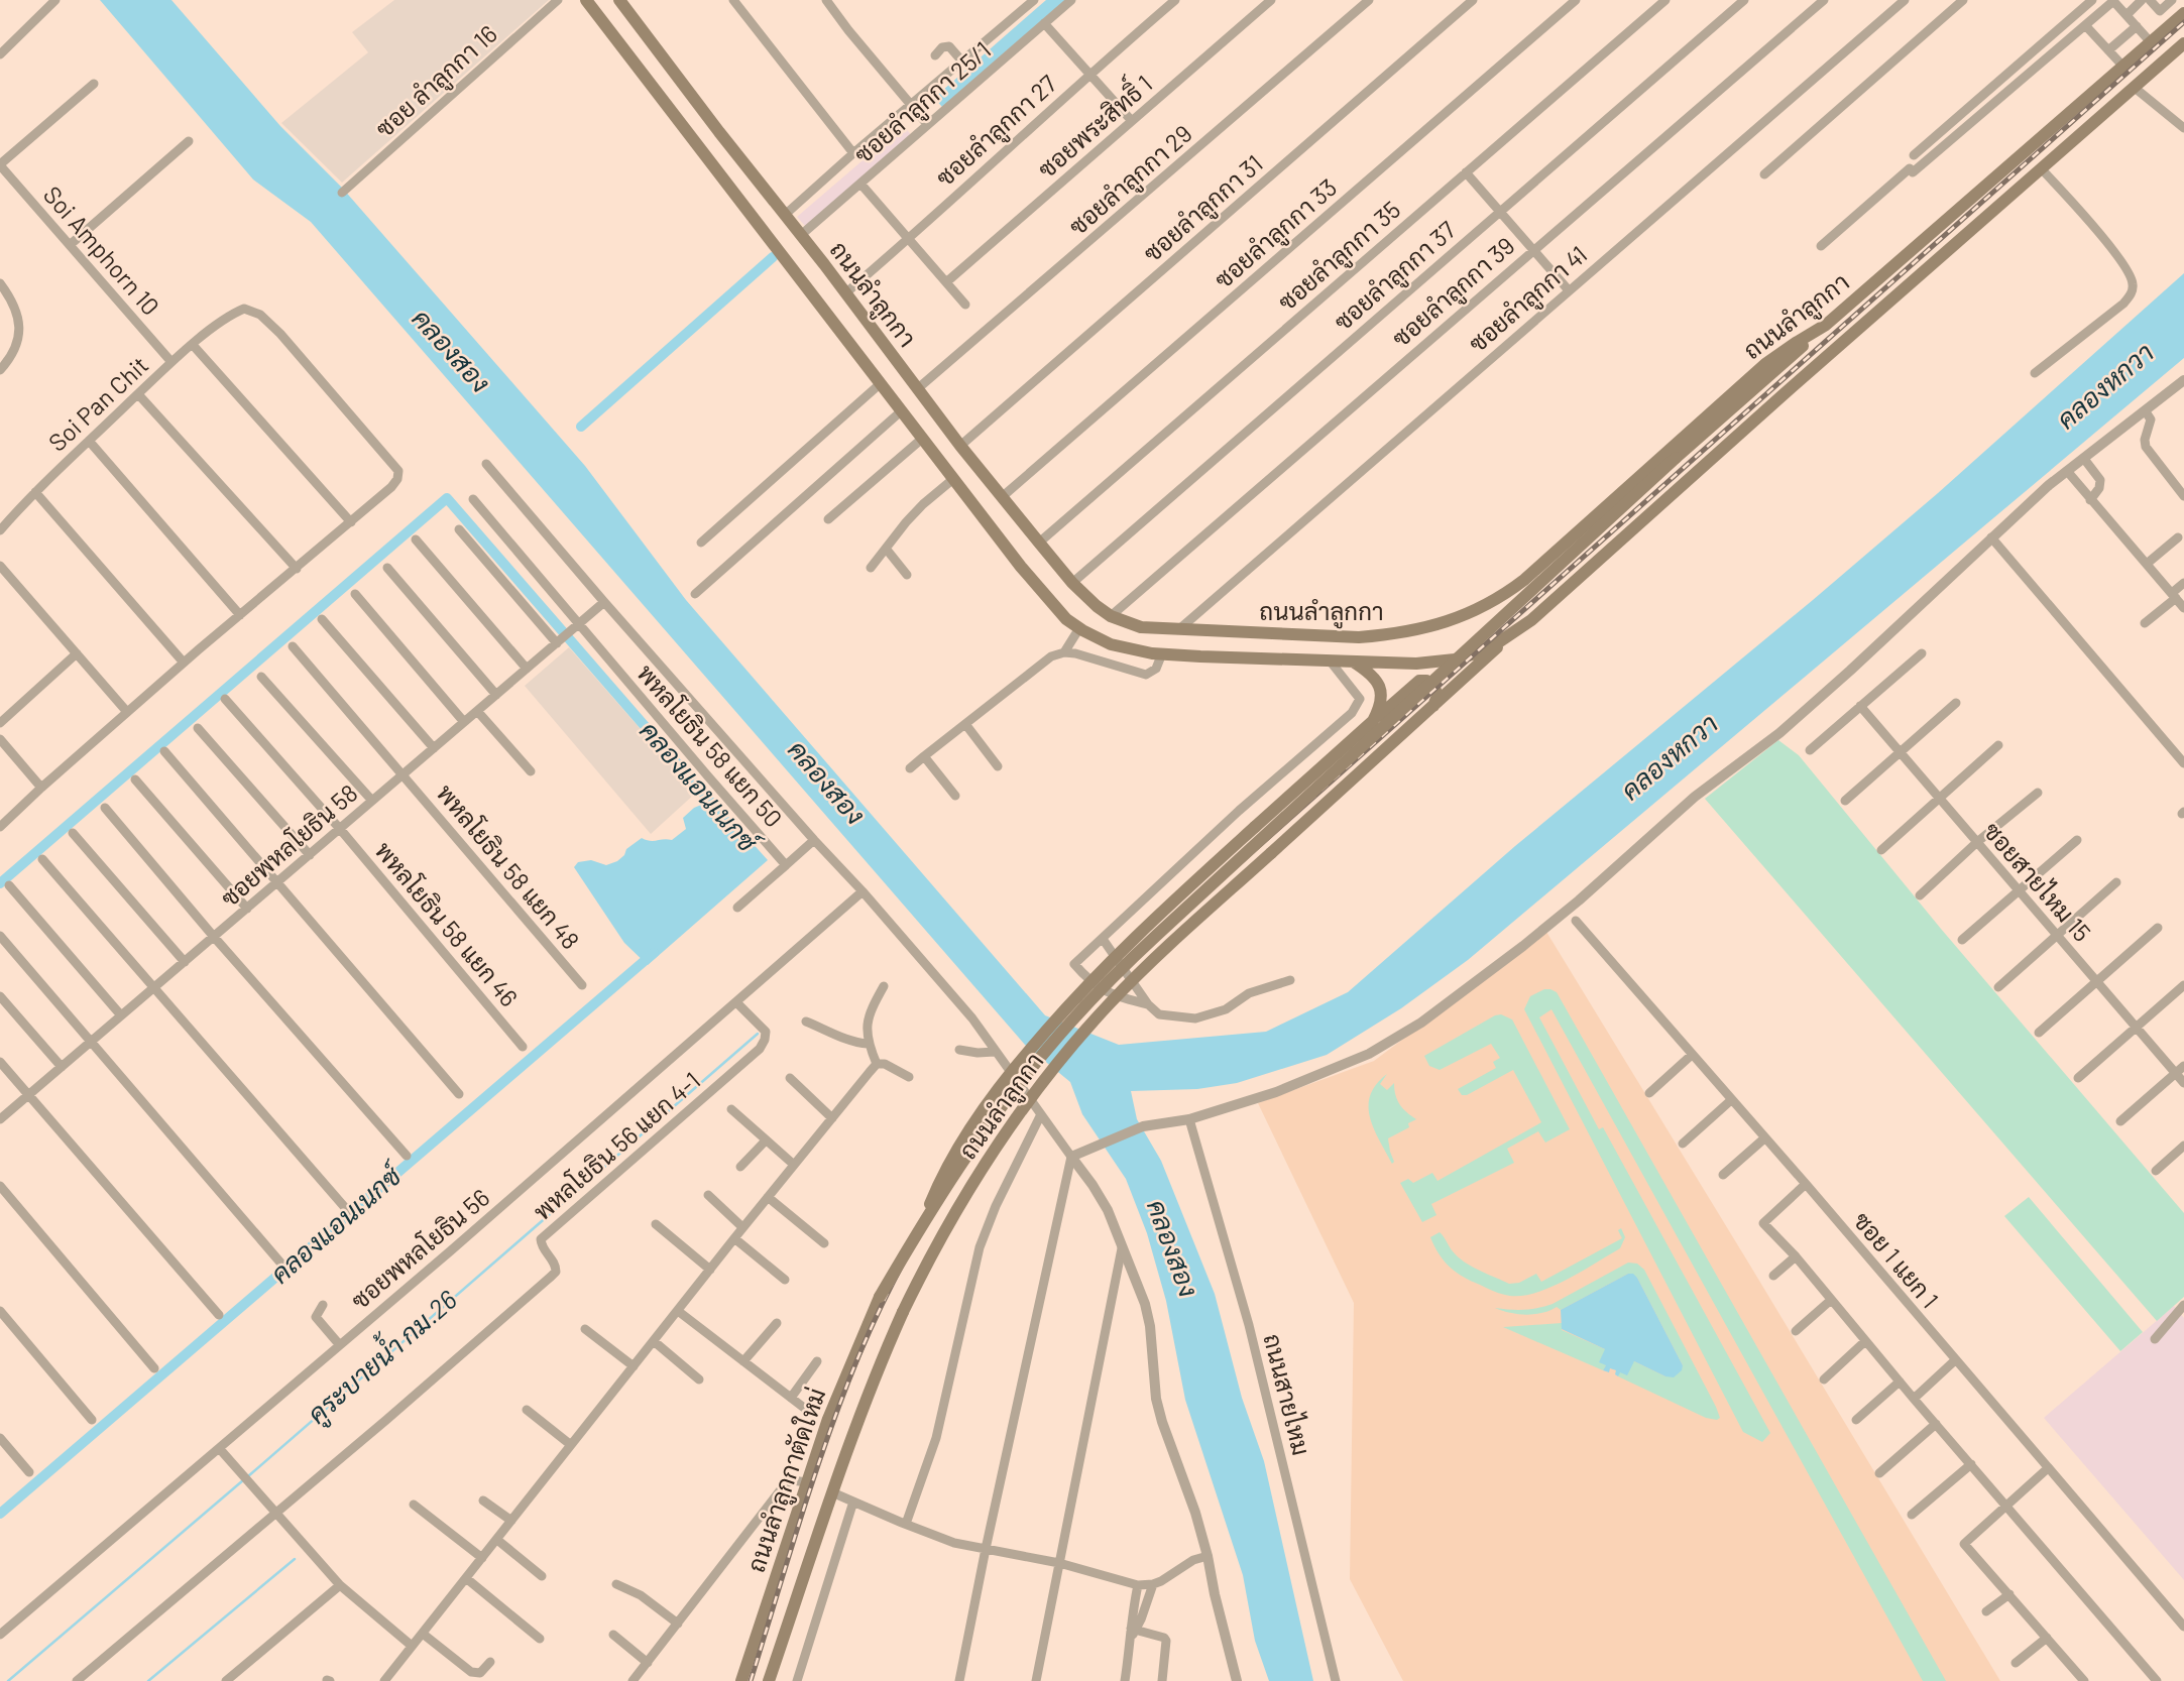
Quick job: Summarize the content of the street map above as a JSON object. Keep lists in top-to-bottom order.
{
  "streets": {
    "main road": ["ถนนลำลูกกา", "ถนนลำลูกกาตัดใหม่"],
    "street": [
      "ซอย ลำลูกกา 16",
      "ซอยลำลูกกา 25/1",
      "ซอยพระสิทธิ์ 1",
      "ซอยลำลูกกา 27",
      "ซอยลำลูกกา 29",
      "ซอยลำลูกกา 31",
      "ซอยลำลูกกา 33",
      "Soi Amphorn 10",
      "ซอยลำลูกกา 35",
      "ซอยลำลูกกา 37",
      "ซอยลำลูกกา 39",
      "ซอยลำลูกกา 41",
      "Soi Pan Chit",
      "พหลโยธิน 58 แยก 50",
      "ซอยพหลโยธิน 58",
      "พหลโยธิน 58 แยก 48",
      "ซอยสายไหม 15",
      "พหลโยธิน 58 แยก 46",
      "พหลโยธิน 56 แยก 4-1",
      "ซอยพหลโยธิน 56",
      "ซอย 1 แยก 1",
      "ถนนสายไหม"
    ]
  },
  "crossings": [
    ["ซอยลำลูกกา 25/1", "ถนนลำลูกกา"],
    ["ซอยลำลูกกา 27", "ถนนลำลูกกา"],
    ["ซอยลำลูกกา 29", "ถนนลำลูกกา"],
    ["ซอยลำลูกกา 31", "ถนนลำลูกกา"],
    ["ซอยลำลูกกา 33", "ถนนลำลูกกา"],
    ["Soi Amphorn 10", "Soi Pan Chit"],
    ["ซอยลำลูกกา 35", "ถนนลำลูกกา"],
    ["ซอยลำลูกกา 37", "ถนนลำลูกกา"],
    ["ซอยลำลูกกา 39", "ถนนลำลูกกา"],
    ["ถนนลำลูกกา", "ซอยลำลูกกา 41"],
    ["ถนนลำลูกกา", "ถนนลำลูกกาตัดใหม่"],
    ["พหลโยธิน 58 แยก 50", "ซอยพหลโยธิน 58"],
    ["ซอยพหลโยธิน 58", "พหลโยธิน 58 แยก 48"],
    ["ซอยพหลโยธิน 58", "พหลโยธิน 58 แยก 46"],
    ["พหลโยธิน 56 แยก 4-1", "ซอยพหลโยธิน 56"]
  ],
  "water": [
    "คลองสอง",
    "คลองหกวา",
    "คลองแอนเนกซ์",
    "คูระบายน้ำ กม.26"
  ]
}
